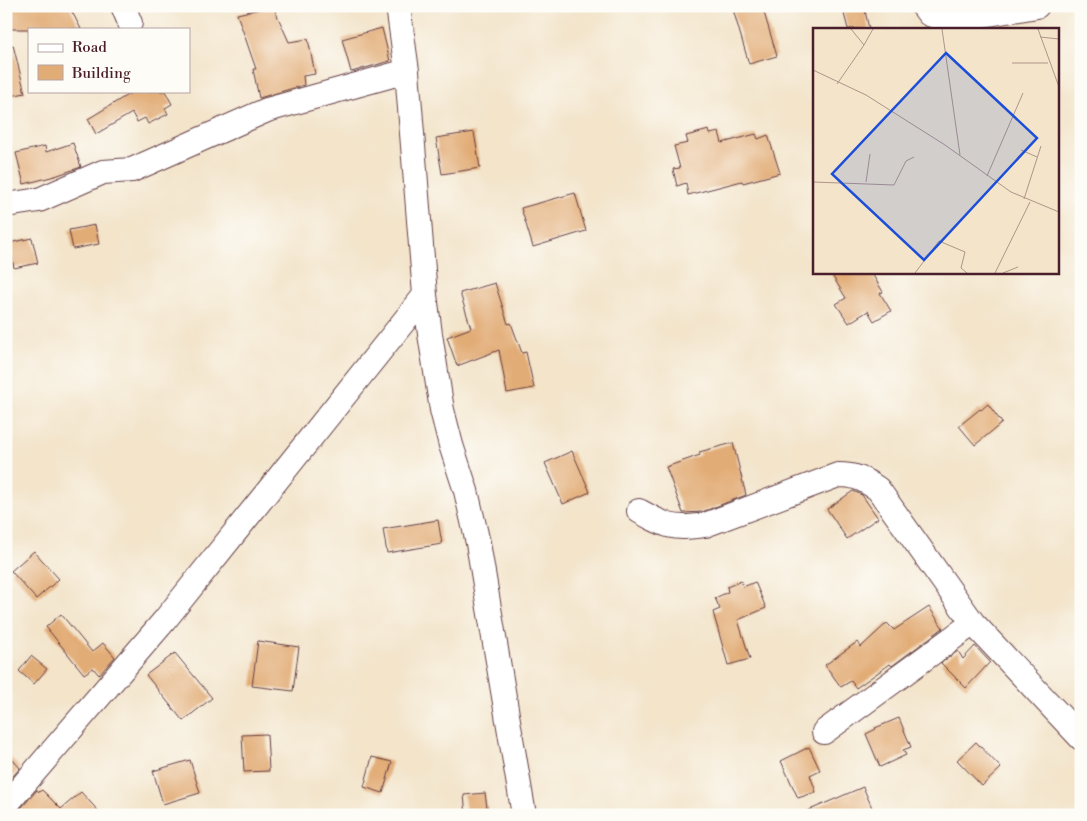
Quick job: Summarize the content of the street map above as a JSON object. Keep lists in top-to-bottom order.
{
  "legend": ["Road", "Building"]
}
